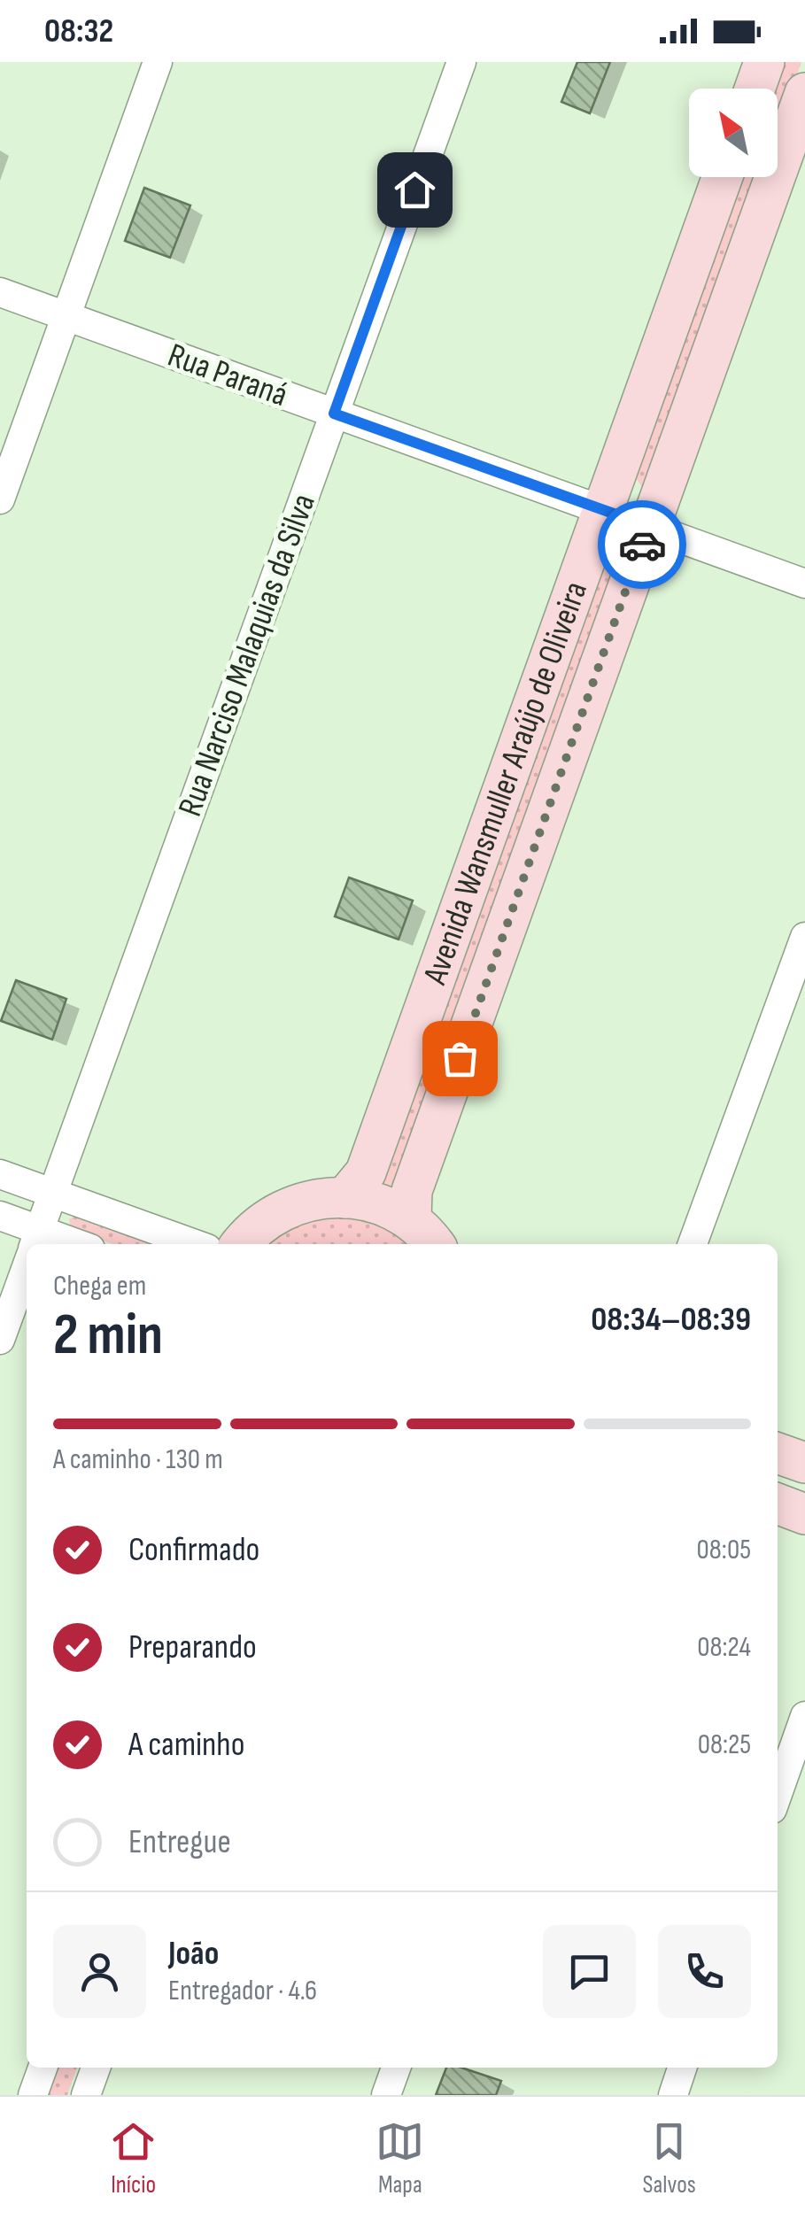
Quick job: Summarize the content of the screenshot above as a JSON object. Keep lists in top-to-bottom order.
{
  "streets": {
    "street": ["Rua Paraná", "Rua Narciso Malaquias da Silva", "Avenida Wansmuller Araújo de Oliveira"]
  },
  "crossings": [
    ["Rua Paraná", "Rua Narciso Malaquias da Silva"],
    ["Rua Paraná", "Avenida Wansmuller Araújo de Oliveira"]
  ],
  "north": "top left",
  "page": {
    "status": "08:32",
    "heading": ["2 min", "Chega em", "08:34–08:39"],
    "panel": ["João", "Entregador · 4.6"],
    "bar": "A caminho · 130 m",
    "list": [
      ["Confirmado", "08:05"],
      ["Preparando", "08:24"],
      ["A caminho", "08:25"],
      "Entregue"
    ],
    "tabs": ["Início", "Mapa", "Salvos"]
  }
}
